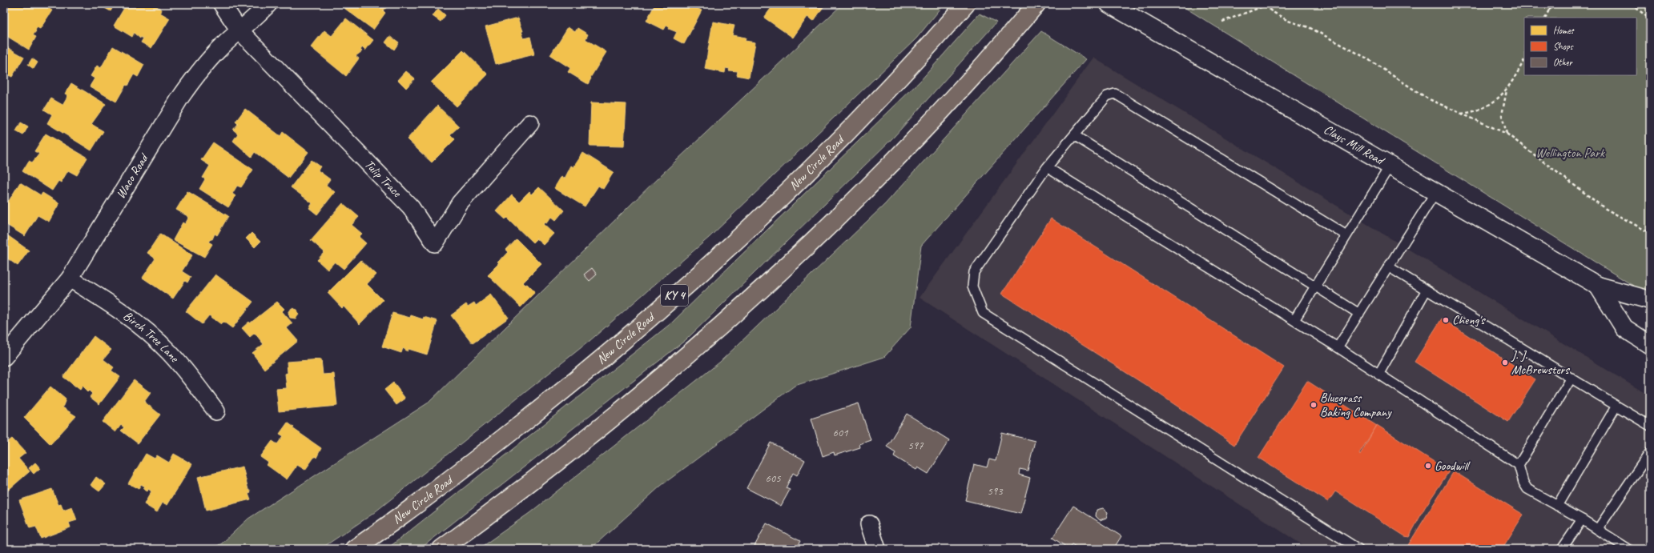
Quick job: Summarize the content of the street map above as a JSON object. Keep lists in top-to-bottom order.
{
  "streets": {
    "highway": ["New Circle Road", "KY 4"],
    "main road": ["Clays Mill Road"],
    "street": ["Waco Road", "Tulip Trace", "Birch Tree Lane"]
  },
  "crossings": [
    ["Waco Road", "Tulip Trace"],
    ["Waco Road", "Birch Tree Lane"]
  ],
  "parks": ["Wellington Park"],
  "places": [
    "Cheng's",
    "J. J. McBrewsters",
    "Bluegrass Baking Company",
    "Goodwill"
  ],
  "house_numbers": [
    "601",
    "597",
    "605",
    "593"
  ],
  "legend": ["Homes", "Shops", "Other"]
}
